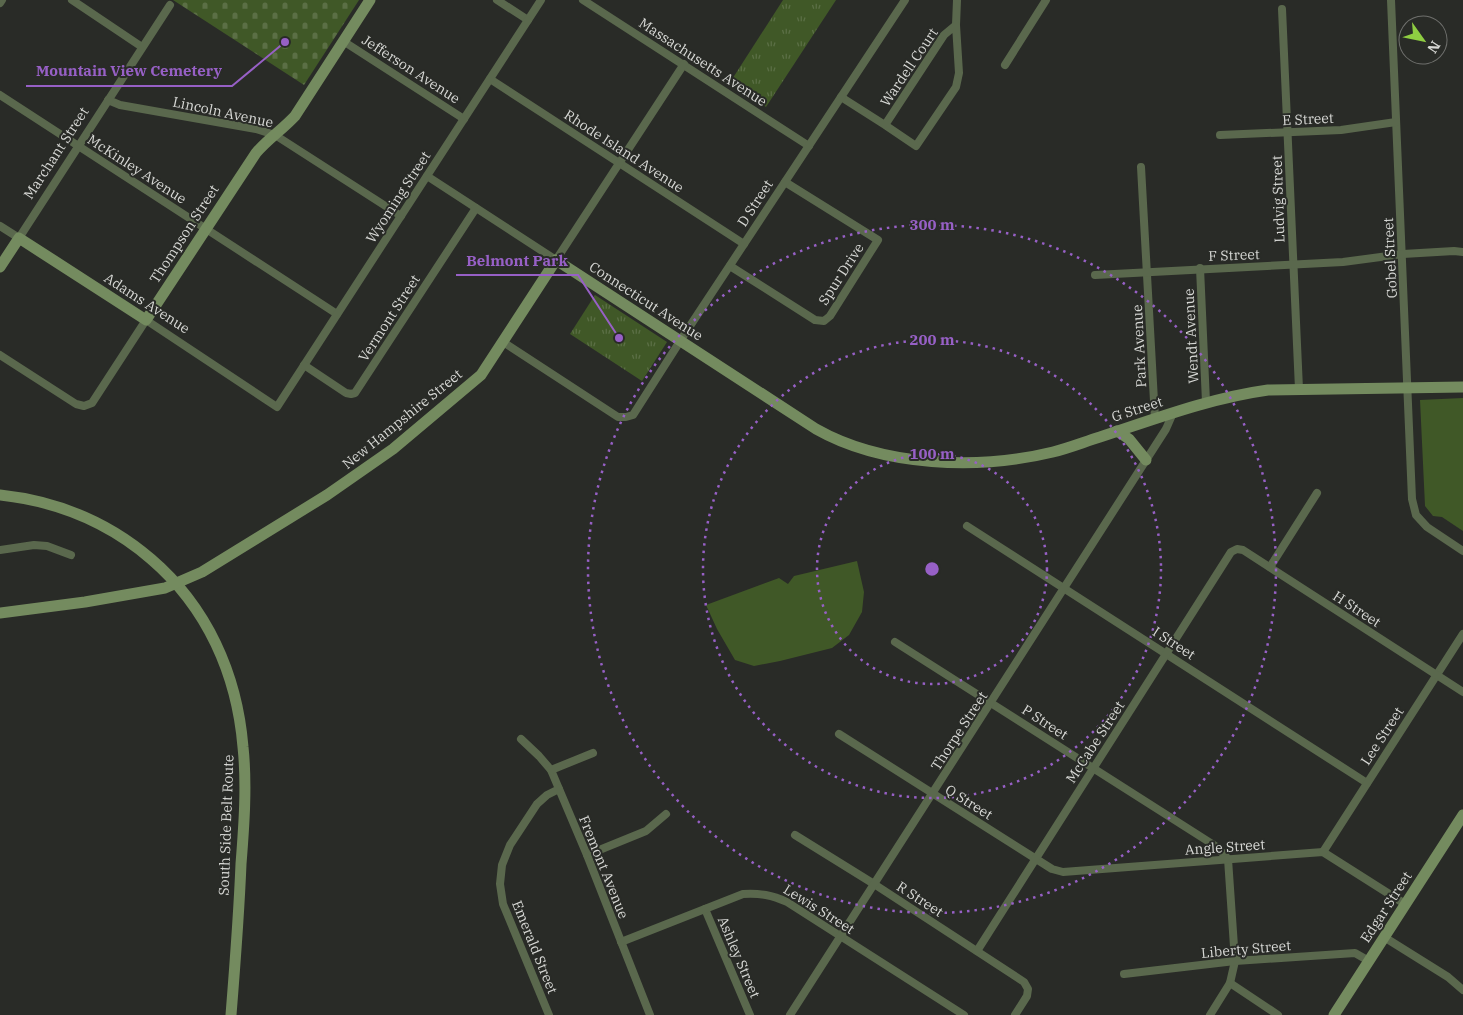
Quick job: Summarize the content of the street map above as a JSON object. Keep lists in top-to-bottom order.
{
  "streets": {
    "street": [
      "Massachusetts Avenue",
      "Wardell Court",
      "Jefferson Avenue",
      "Lincoln Avenue",
      "E Street",
      "Rhode Island Avenue",
      "Marchant Street",
      "McKinley Avenue",
      "Wyoming Street",
      "Ludvig Street",
      "D Street",
      "Thompson Street",
      "F Street",
      "Gobel Street",
      "Spur Drive",
      "Connecticut Avenue",
      "Adams Avenue",
      "Vermont Street",
      "Wendt Avenue",
      "Park Avenue",
      "G Street",
      "New Hampshire Street",
      "H Street",
      "I Street",
      "P Street",
      "Thorpe Street",
      "Lee Street",
      "McCabe Street",
      "Q Street",
      "South Side Belt Route",
      "Angle Street",
      "Fremont Avenue",
      "R Street",
      "Edgar Street",
      "Lewis Street",
      "Emerald Street",
      "Liberty Street",
      "Ashley Street"
    ]
  },
  "crossings": [
    ["Massachusetts Avenue", "D Street"],
    ["Massachusetts Avenue", "New Hampshire Street"],
    ["Wardell Court", "D Street"],
    ["Jefferson Avenue", "Wyoming Street"],
    ["Jefferson Avenue", "Thompson Street"],
    ["Lincoln Avenue", "Marchant Street"],
    ["Lincoln Avenue", "Wyoming Street"],
    ["Lincoln Avenue", "Thompson Street"],
    ["E Street", "Ludvig Street"],
    ["E Street", "Gobel Street"],
    ["Rhode Island Avenue", "Wyoming Street"],
    ["Rhode Island Avenue", "D Street"],
    ["Rhode Island Avenue", "New Hampshire Street"],
    ["Marchant Street", "McKinley Avenue"],
    ["Marchant Street", "Adams Avenue"],
    ["McKinley Avenue", "Wyoming Street"],
    ["McKinley Avenue", "Thompson Street"],
    ["Wyoming Street", "Connecticut Avenue"],
    ["Wyoming Street", "Adams Avenue"],
    ["Wyoming Street", "Vermont Street"],
    ["Ludvig Street", "F Street"],
    ["Ludvig Street", "G Street"],
    ["D Street", "Spur Drive"],
    ["D Street", "Connecticut Avenue"],
    ["D Street", "New Hampshire Street"],
    ["Thompson Street", "Adams Avenue"],
    ["F Street", "Gobel Street"],
    ["F Street", "Wendt Avenue"],
    ["F Street", "Park Avenue"],
    ["Gobel Street", "G Street"],
    ["Connecticut Avenue", "Vermont Street"],
    ["Connecticut Avenue", "G Street"],
    ["Connecticut Avenue", "New Hampshire Street"],
    ["Wendt Avenue", "G Street"],
    ["Park Avenue", "G Street"],
    ["G Street", "Thorpe Street"],
    ["H Street", "Lee Street"],
    ["H Street", "McCabe Street"],
    ["I Street", "Thorpe Street"],
    ["I Street", "Lee Street"],
    ["I Street", "McCabe Street"],
    ["P Street", "Thorpe Street"],
    ["P Street", "McCabe Street"],
    ["P Street", "Angle Street"],
    ["Thorpe Street", "Q Street"],
    ["Thorpe Street", "R Street"],
    ["Thorpe Street", "Lewis Street"],
    ["Lee Street", "Angle Street"],
    ["McCabe Street", "Q Street"],
    ["McCabe Street", "Angle Street"],
    ["McCabe Street", "R Street"],
    ["Q Street", "Angle Street"],
    ["Fremont Avenue", "Lewis Street"],
    ["Fremont Avenue", "Emerald Street"],
    ["Edgar Street", "Liberty Street"],
    ["Lewis Street", "Ashley Street"]
  ],
  "places": ["Mountain View Cemetery", "Belmont Park"],
  "north": "bottom right",
  "rings": ["300 m", "200 m", "100 m"]
}
